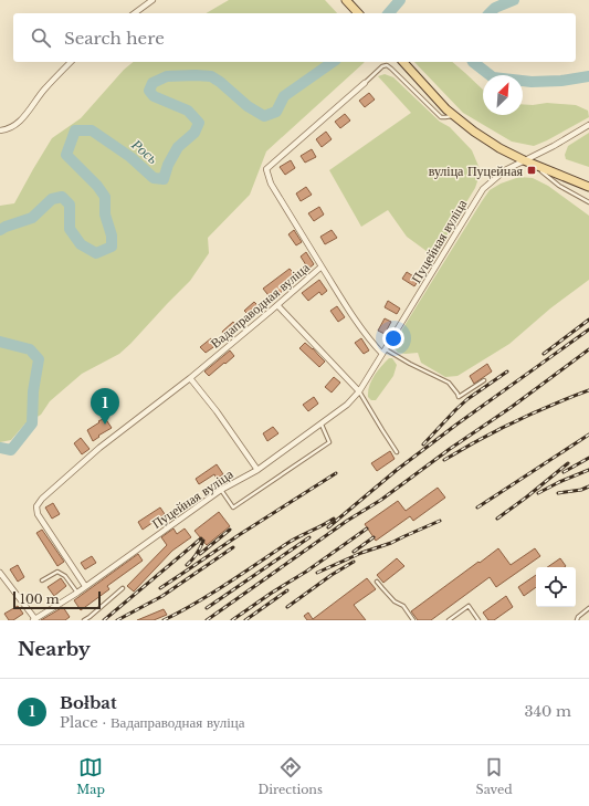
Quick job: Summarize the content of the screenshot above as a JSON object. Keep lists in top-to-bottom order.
{
  "streets": {
    "street": ["Пуцейная вуліца", "Вадаправодная вуліца"]
  },
  "crossings": [
    ["Пуцейная вуліца", "Вадаправодная вуліца"]
  ],
  "water": ["Рось"],
  "places": {
    "transit": ["вуліца Пуцейная"]
  },
  "scale_bar": "100 m",
  "north": "top right",
  "page": {
    "search": "Search here",
    "pins": "1",
    "scale": "100 m",
    "heading": "Nearby",
    "list": [
      {
        "mark": "1",
        "name": "Bołbat",
        "note": "Place · Вадаправодная вуліца",
        "value": "340 m"
      }
    ],
    "nav": ["Map", "Directions", "Saved"]
  }
}
